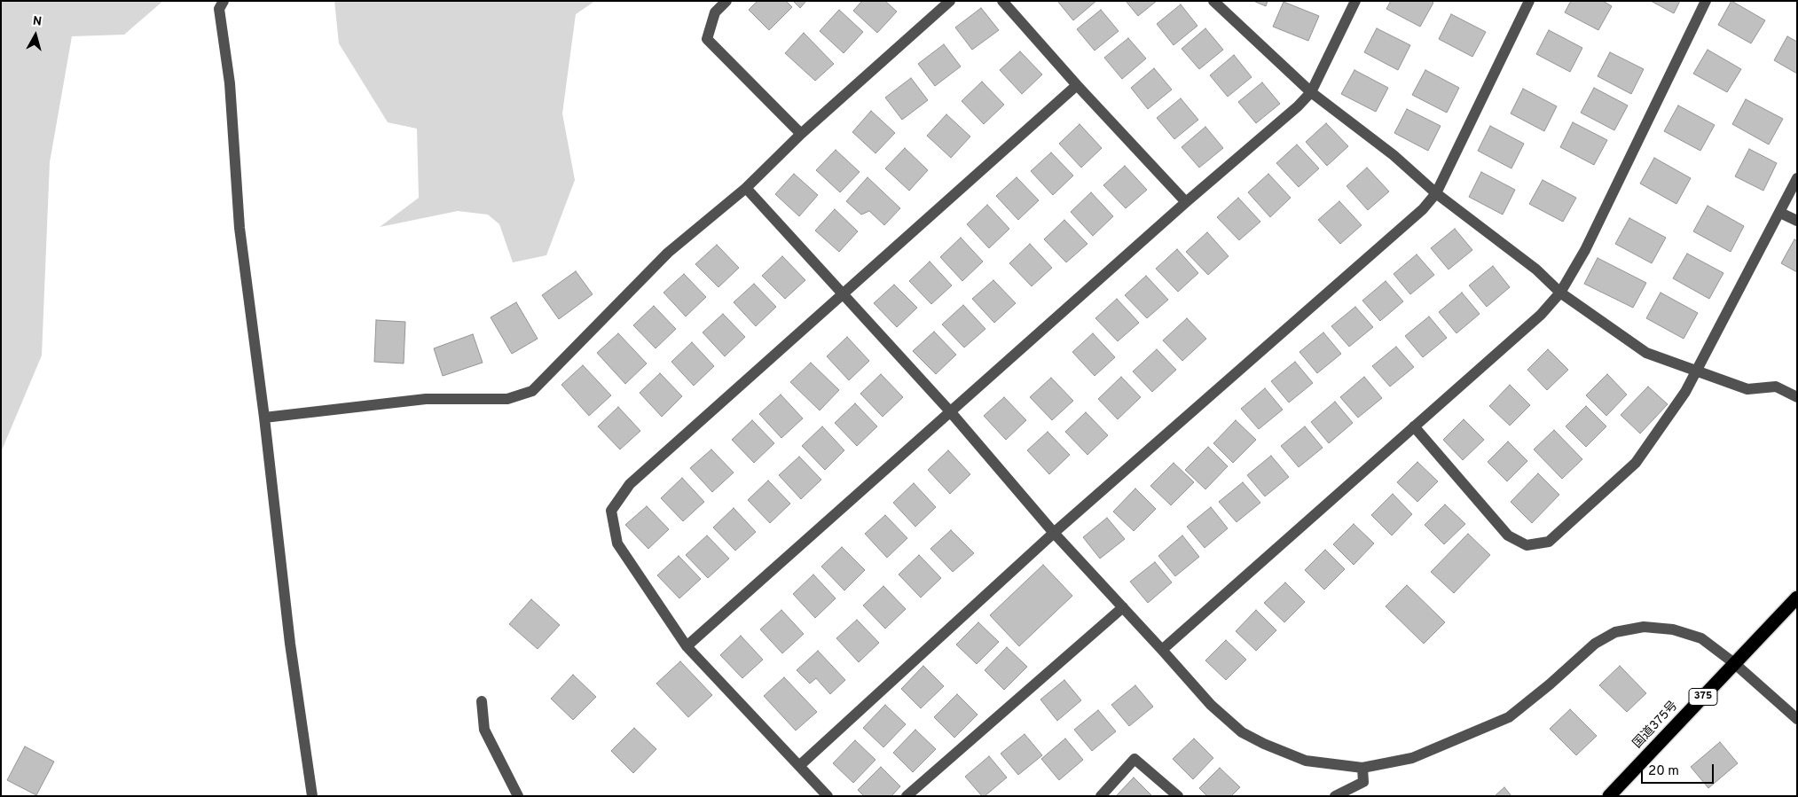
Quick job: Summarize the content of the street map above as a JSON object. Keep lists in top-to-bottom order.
{
  "streets": {
    "highway": ["375", "国道375号"]
  },
  "scale_bar": "20 m",
  "north": "top"
}
